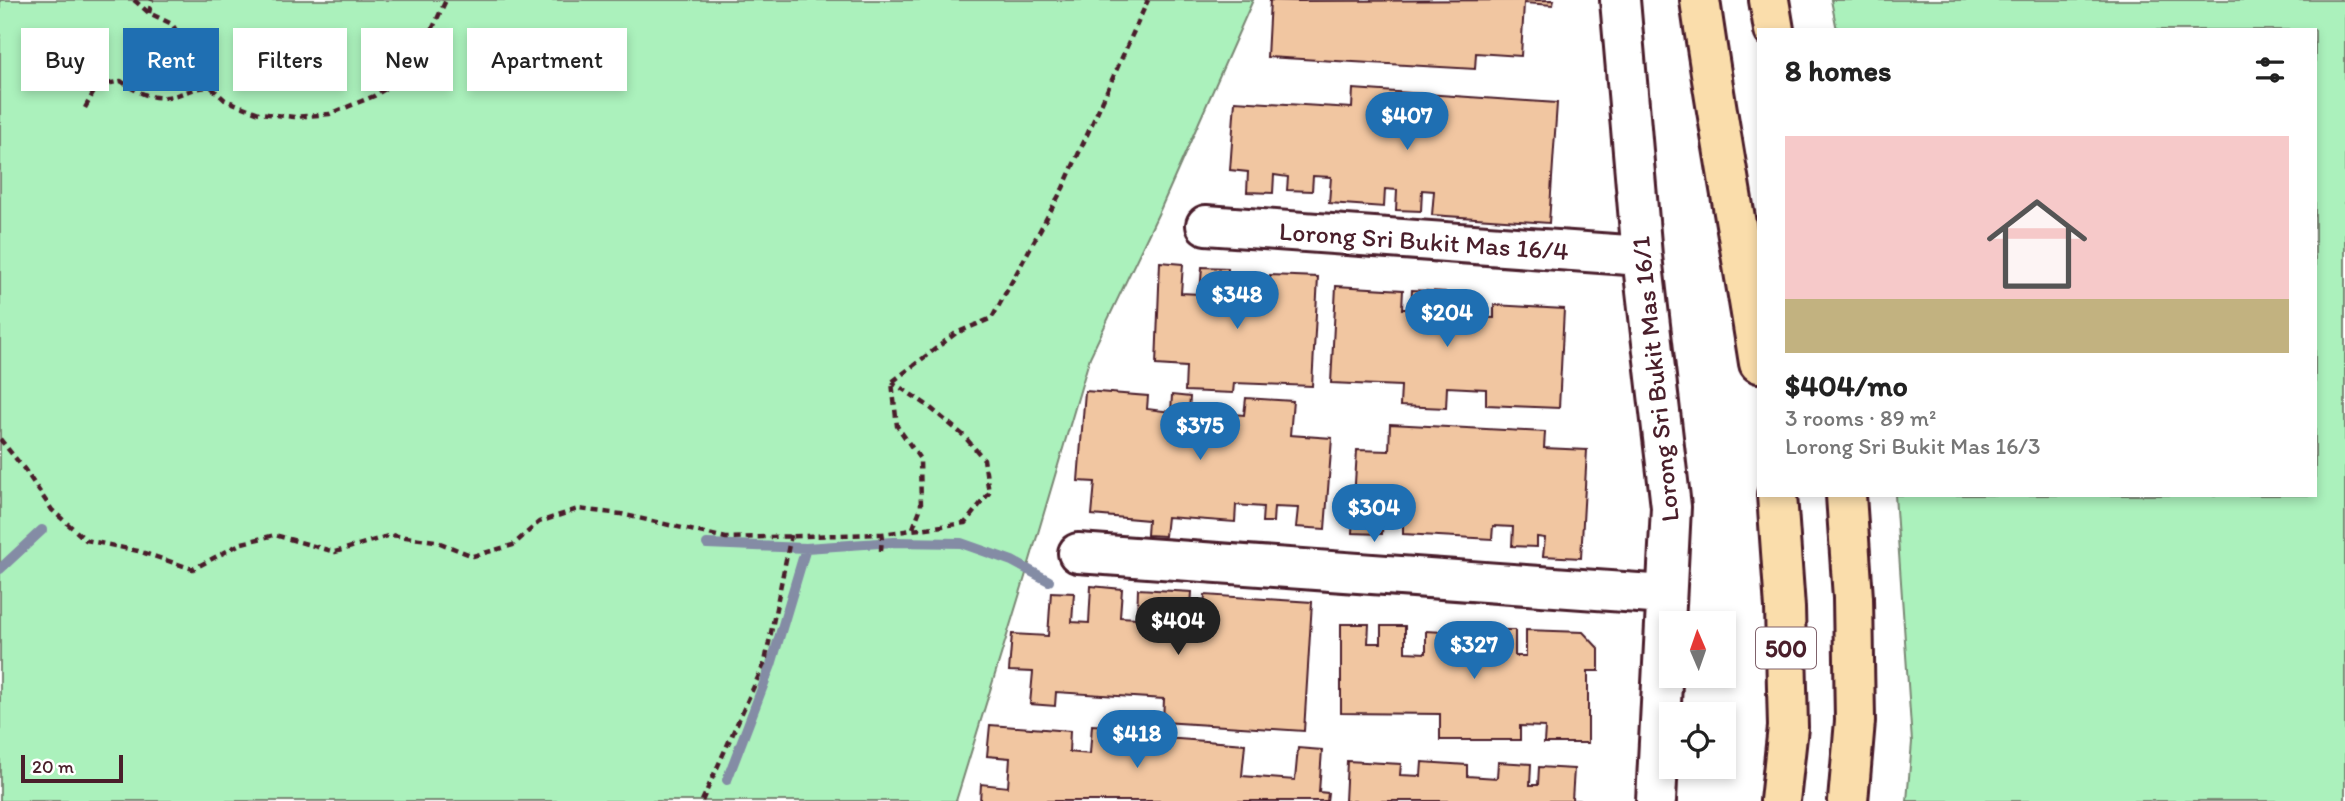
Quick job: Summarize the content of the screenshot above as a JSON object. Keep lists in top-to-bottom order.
{
  "streets": {
    "main road": ["500"],
    "street": ["Lorong Sri Bukit Mas 16/4", "Lorong Sri Bukit Mas 16/1"]
  },
  "crossings": [
    ["Lorong Sri Bukit Mas 16/4", "Lorong Sri Bukit Mas 16/1"]
  ],
  "scale_bar": "20 m",
  "north": "top",
  "page": {
    "chip": [
      "Buy",
      "Rent",
      "Filters",
      "New",
      "Apartment"
    ],
    "heading": "8 homes",
    "price": [
      "$407",
      "$348",
      "$204",
      "$375",
      "$304",
      "$404",
      "$327",
      "$418"
    ],
    "list": [
      {
        "name": "$404/mo",
        "note": "3 rooms · 89 m² · Lorong Sri Bukit Mas 16/3"
      }
    ],
    "scale": "20 m"
  }
}
